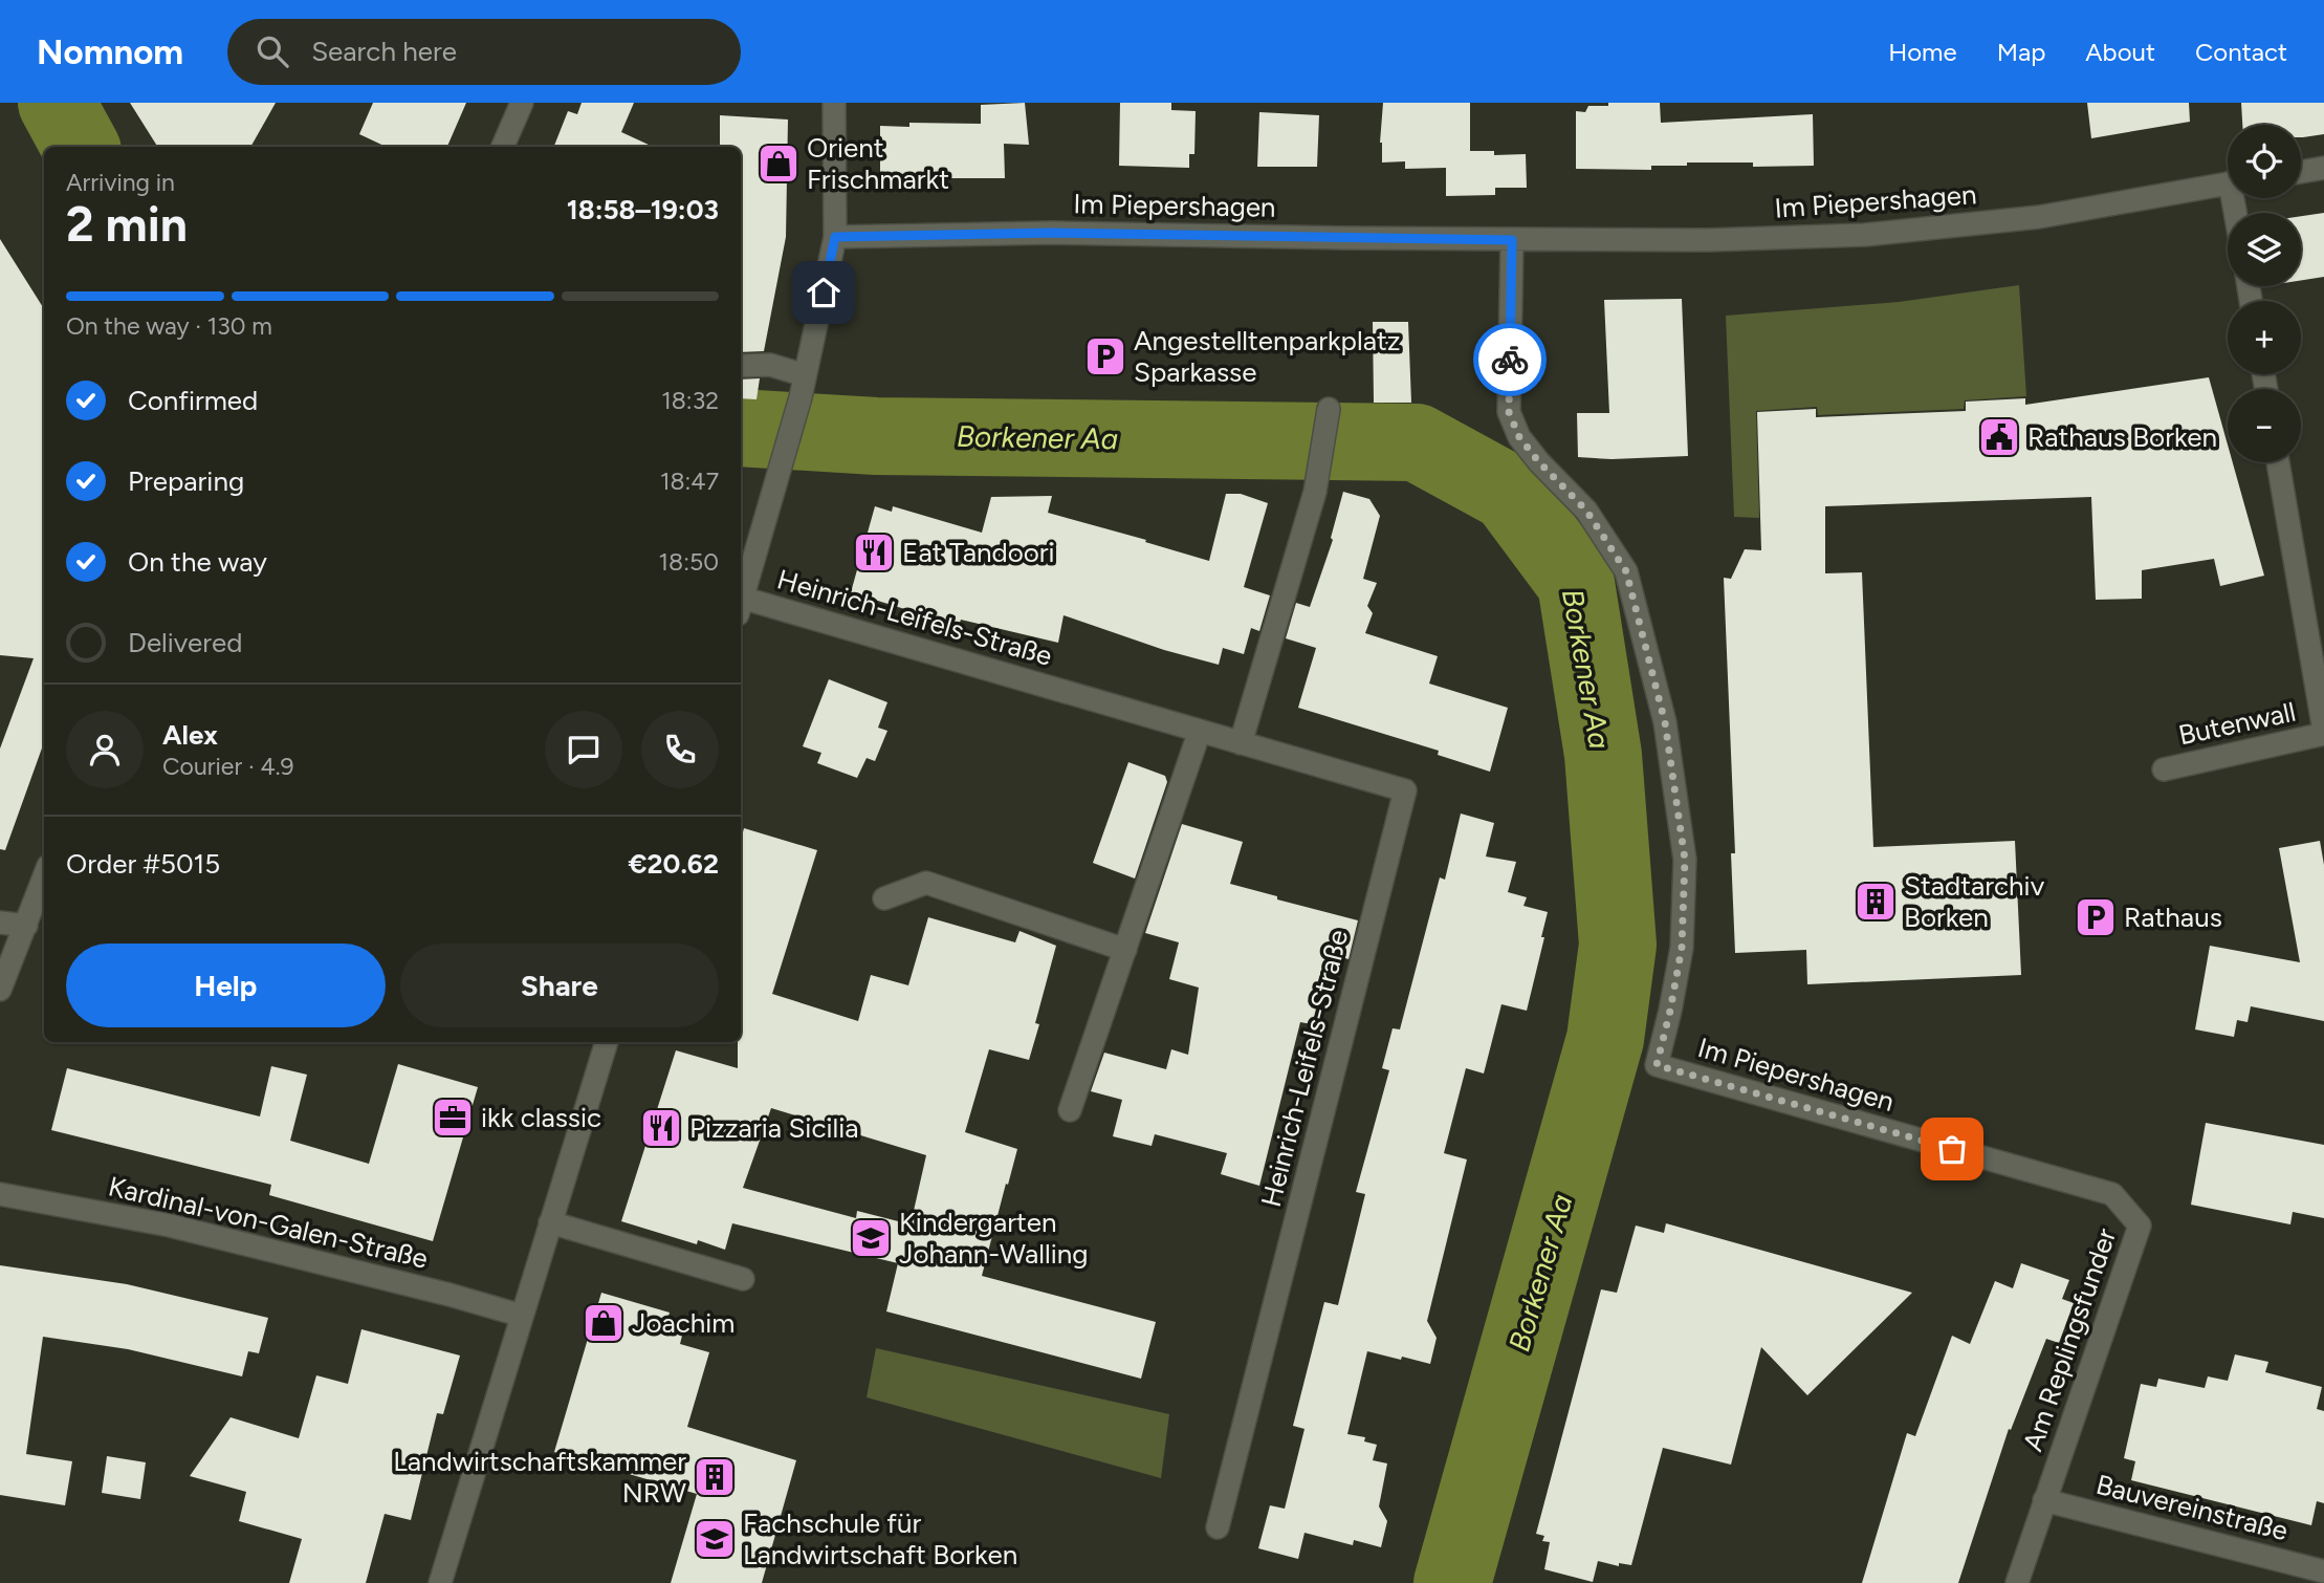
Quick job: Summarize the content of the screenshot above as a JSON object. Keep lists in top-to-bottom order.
{
  "streets": {
    "street": [
      "Im Piepershagen",
      "Heinrich-Leifels-Straße",
      "Butenwall",
      "Kardinal-von-Galen-Straße",
      "Am Replingsfunder",
      "Bauvereinstraße"
    ]
  },
  "crossings": [
    ["Im Piepershagen", "Am Replingsfunder"],
    ["Am Replingsfunder", "Bauvereinstraße"]
  ],
  "water": ["Borkener Aa"],
  "places": {
    "shop": ["Orient Frischmarkt", "Joachim"],
    "parking": ["Angestelltenparkplatz Sparkasse", "Rathaus"],
    "public building": ["Rathaus Borken"],
    "restaurant": ["Eat Tandoori", "Pizzaria Sicilia"],
    "building": ["Stadtarchiv Borken", "Landwirtschaftskammer NRW"],
    "office": ["ikk classic"],
    "school or university": ["Kindergarten Johann-Walling", "Fachschule für Landwirtschaft Borken"]
  },
  "page": {
    "header": "Nomnom",
    "search": "Search here",
    "nav": [
      "Home",
      "Map",
      "About",
      "Contact"
    ],
    "map_buttons": ["+", "−"],
    "heading": ["2 min", "Arriving in", "18:58–19:03"],
    "panel": [
      "Alex",
      "Courier · 4.9",
      "Order #5015",
      "€20.62"
    ],
    "bar": "On the way · 130 m",
    "list": [
      ["Confirmed", "18:32"],
      ["Preparing", "18:47"],
      ["On the way", "18:50"],
      "Delivered"
    ],
    "buttons": ["Help", "Share"]
  }
}
